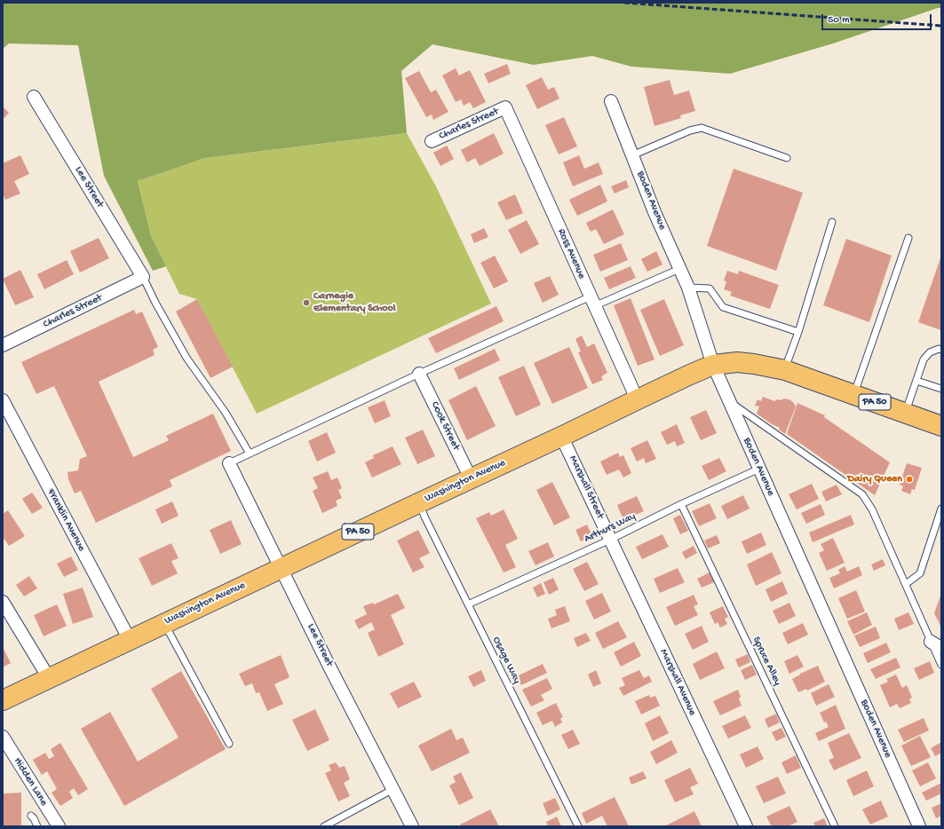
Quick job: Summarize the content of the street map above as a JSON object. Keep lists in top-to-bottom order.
{
  "streets": {
    "main road": ["PA 50", "Washington Avenue"],
    "street": [
      "Charles Street",
      "Lee Street",
      "Boden Avenue",
      "Ross Avenue",
      "Cook Street",
      "Marshall Street",
      "Franklin Avenue",
      "Marshall Avenue",
      "Hidden Lane"
    ],
    "lane": ["Arthurs Way", "Osage Way", "Spruce Alley"]
  },
  "crossings": [
    ["Charles Street", "Lee Street"],
    ["Charles Street", "Ross Avenue"],
    ["Lee Street", "Washington Avenue"],
    ["Boden Avenue", "Washington Avenue"],
    ["Boden Avenue", "Arthurs Way"],
    ["Ross Avenue", "Washington Avenue"],
    ["Cook Street", "Washington Avenue"],
    ["Washington Avenue", "Marshall Street"],
    ["Washington Avenue", "Franklin Avenue"],
    ["Washington Avenue", "Osage Way"],
    ["Marshall Street", "Arthurs Way"],
    ["Marshall Street", "Marshall Avenue"],
    ["Arthurs Way", "Osage Way"],
    ["Arthurs Way", "Spruce Alley"],
    ["Arthurs Way", "Marshall Avenue"]
  ],
  "places": ["Carnegie Elementary School", "Dairy Queen"],
  "scale_bar": "50 m"
}
